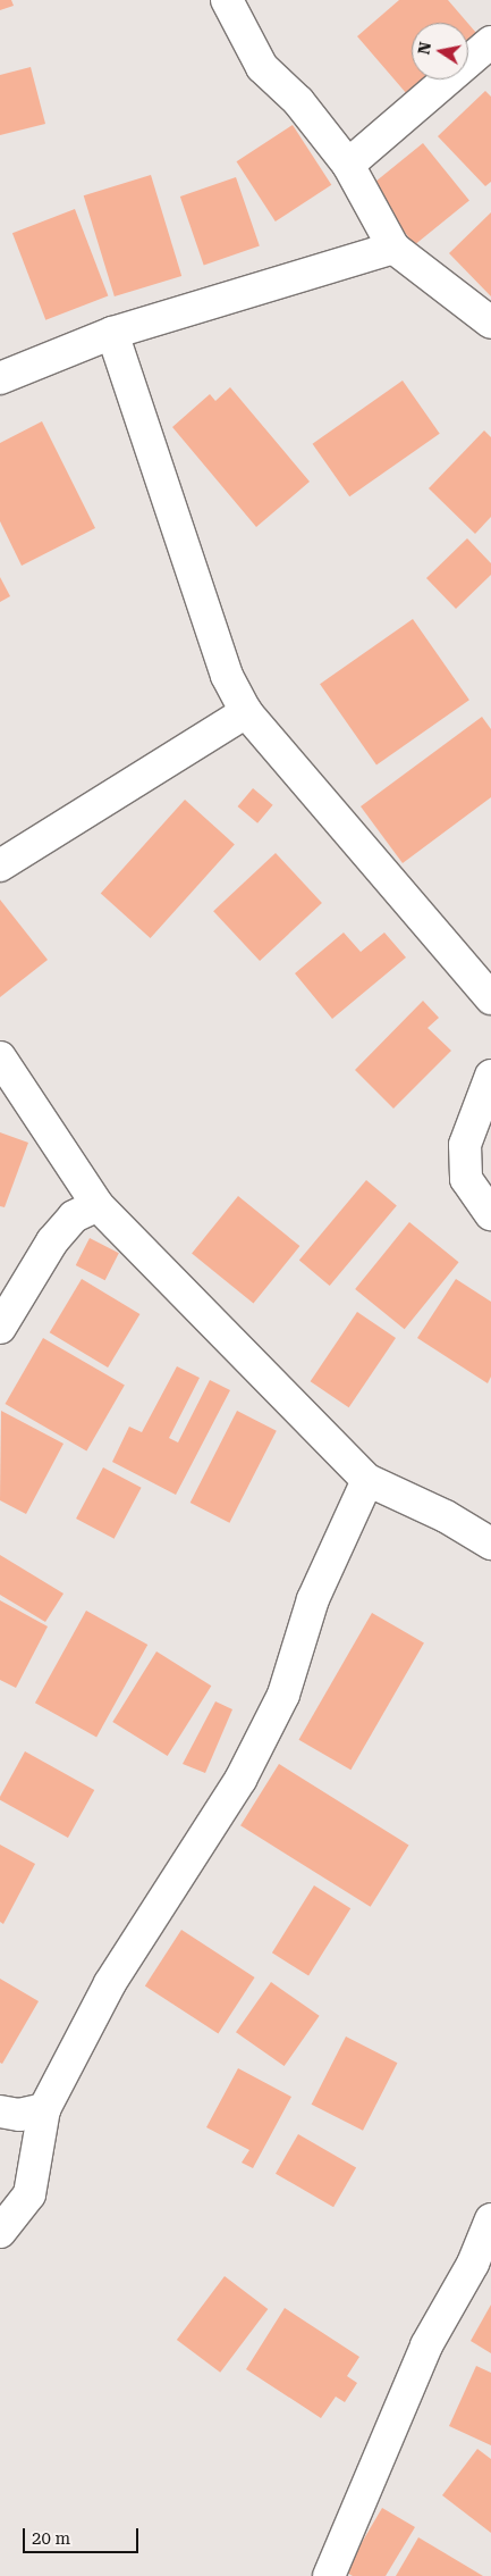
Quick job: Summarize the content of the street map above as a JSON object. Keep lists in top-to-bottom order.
{
  "scale_bar": "20 m",
  "north": "left"
}
